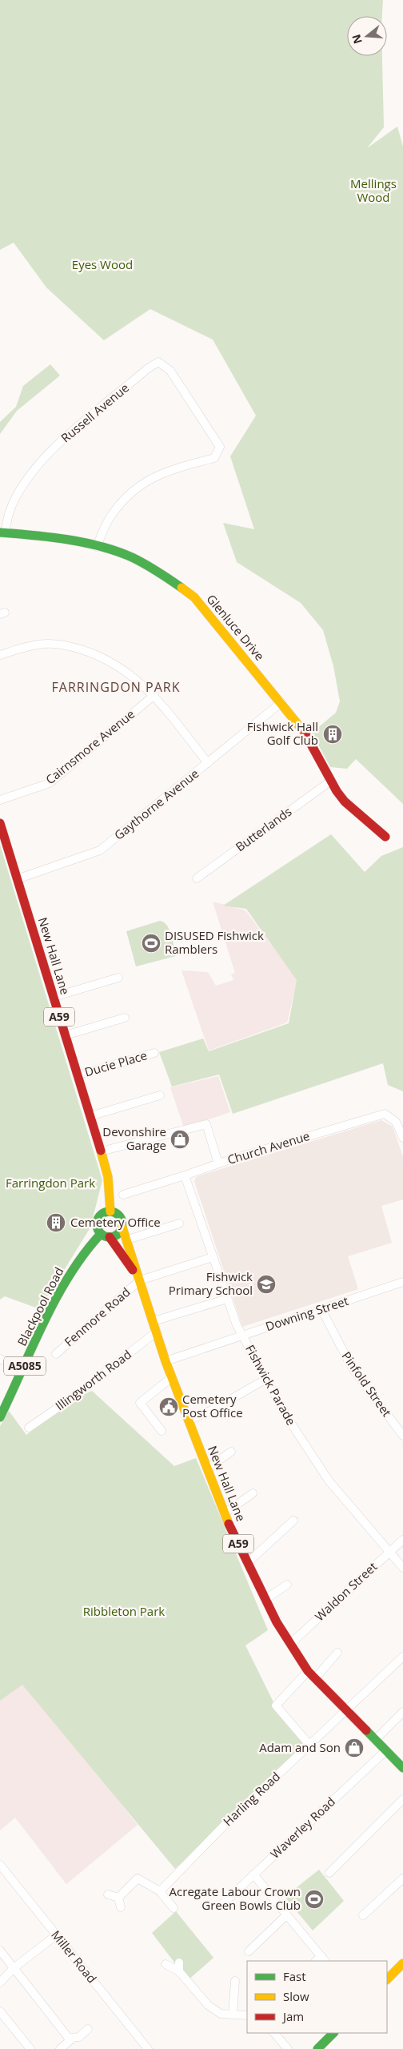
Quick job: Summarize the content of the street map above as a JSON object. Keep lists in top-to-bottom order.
{
  "streets": {
    "main road": [
      "Glenluce Drive",
      "New Hall Lane",
      "A59",
      "Blackpool Road",
      "A5085"
    ],
    "street": [
      "Russell Avenue",
      "Cairnsmore Avenue",
      "Gaythorne Avenue",
      "Butterlands",
      "Ducie Place",
      "Church Avenue",
      "Downing Street",
      "Fenmore Road",
      "Illingworth Road",
      "Pinfold Street",
      "Fishwick Parade",
      "Waldon Street",
      "Harling Road",
      "Waverley Road",
      "Miller Road"
    ]
  },
  "crossings": [
    ["Russell Avenue", "Glenluce Drive"],
    ["Glenluce Drive", "Gaythorne Avenue"],
    ["Glenluce Drive", "Butterlands"],
    ["Gaythorne Avenue", "New Hall Lane"],
    ["New Hall Lane", "A59"],
    ["New Hall Lane", "Ducie Place"],
    ["New Hall Lane", "Blackpool Road"],
    ["New Hall Lane", "Downing Street"],
    ["New Hall Lane", "Fenmore Road"],
    ["New Hall Lane", "Illingworth Road"],
    ["New Hall Lane", "Waldon Street"],
    ["New Hall Lane", "Harling Road"],
    ["New Hall Lane", "Waverley Road"],
    ["A59", "Blackpool Road"],
    ["Church Avenue", "Fishwick Parade"],
    ["Downing Street", "Pinfold Street"],
    ["Downing Street", "Fishwick Parade"],
    ["Fishwick Parade", "Waldon Street"]
  ],
  "districts": ["FARRINGDON PARK"],
  "parks": [
    "Mellings Wood",
    "Eyes Wood",
    "Farringdon Park",
    "Ribbleton Park"
  ],
  "places": {
    "building": ["Fishwick Hall Golf Club", "Cemetery Office"],
    "sports": ["DISUSED Fishwick Ramblers", "Acregate Labour Crown Green Bowls Club"],
    "shop": ["Devonshire Garage", "Adam and Son"],
    "school or university": ["Fishwick Primary School"],
    "public building": ["Cemetery Post Office"]
  },
  "legend": ["Fast", "Slow", "Jam"],
  "north": "left"
}
